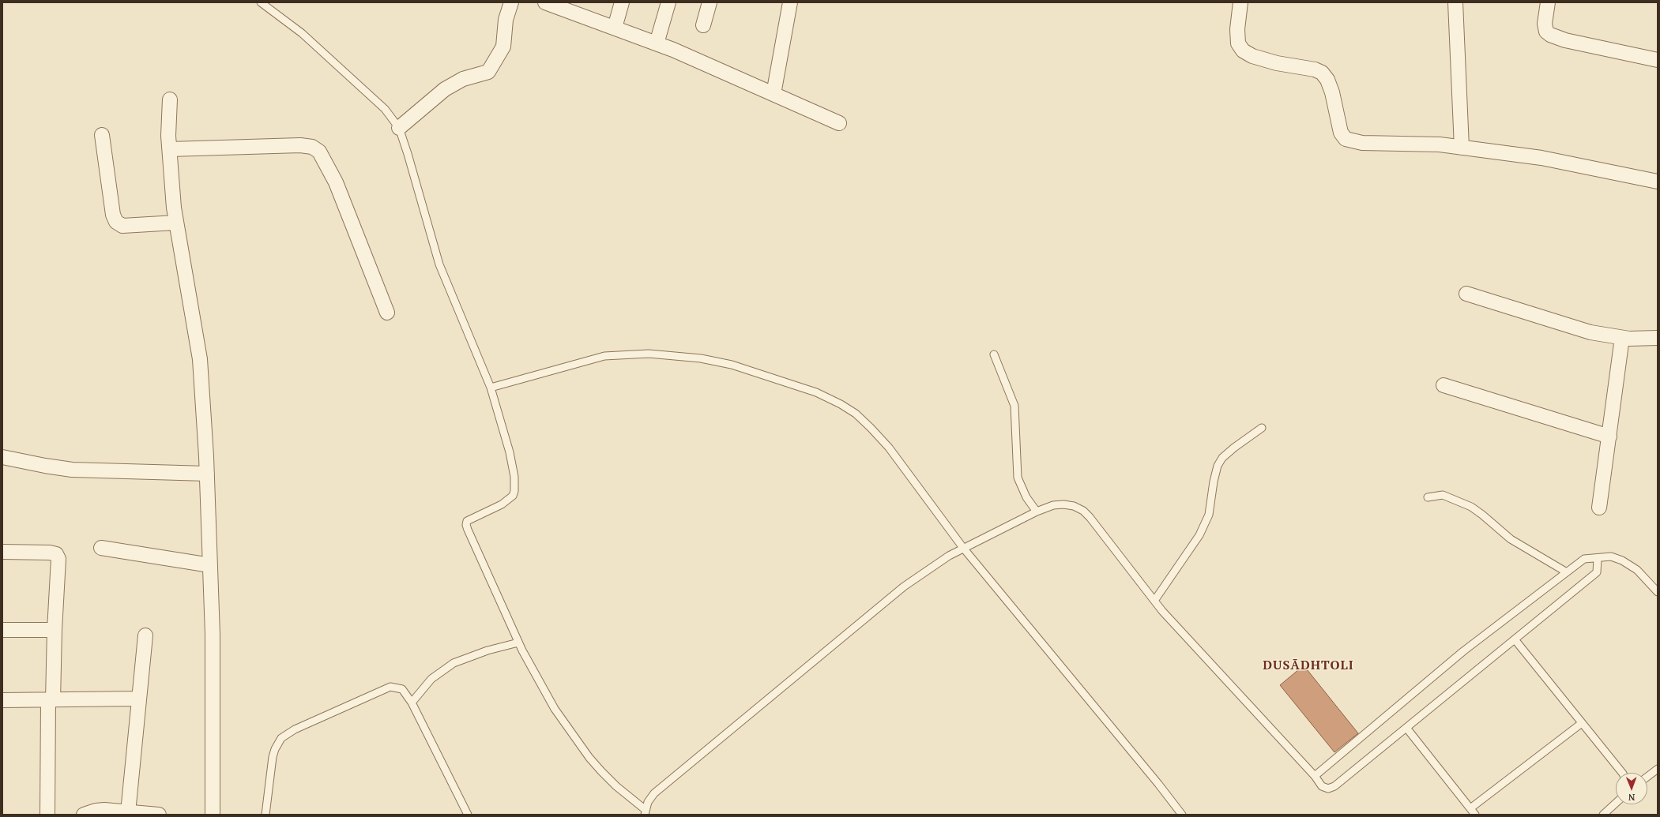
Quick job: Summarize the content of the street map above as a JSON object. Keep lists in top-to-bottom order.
{
  "districts": ["DUSĀDHTOLI"],
  "north": "bottom"
}
